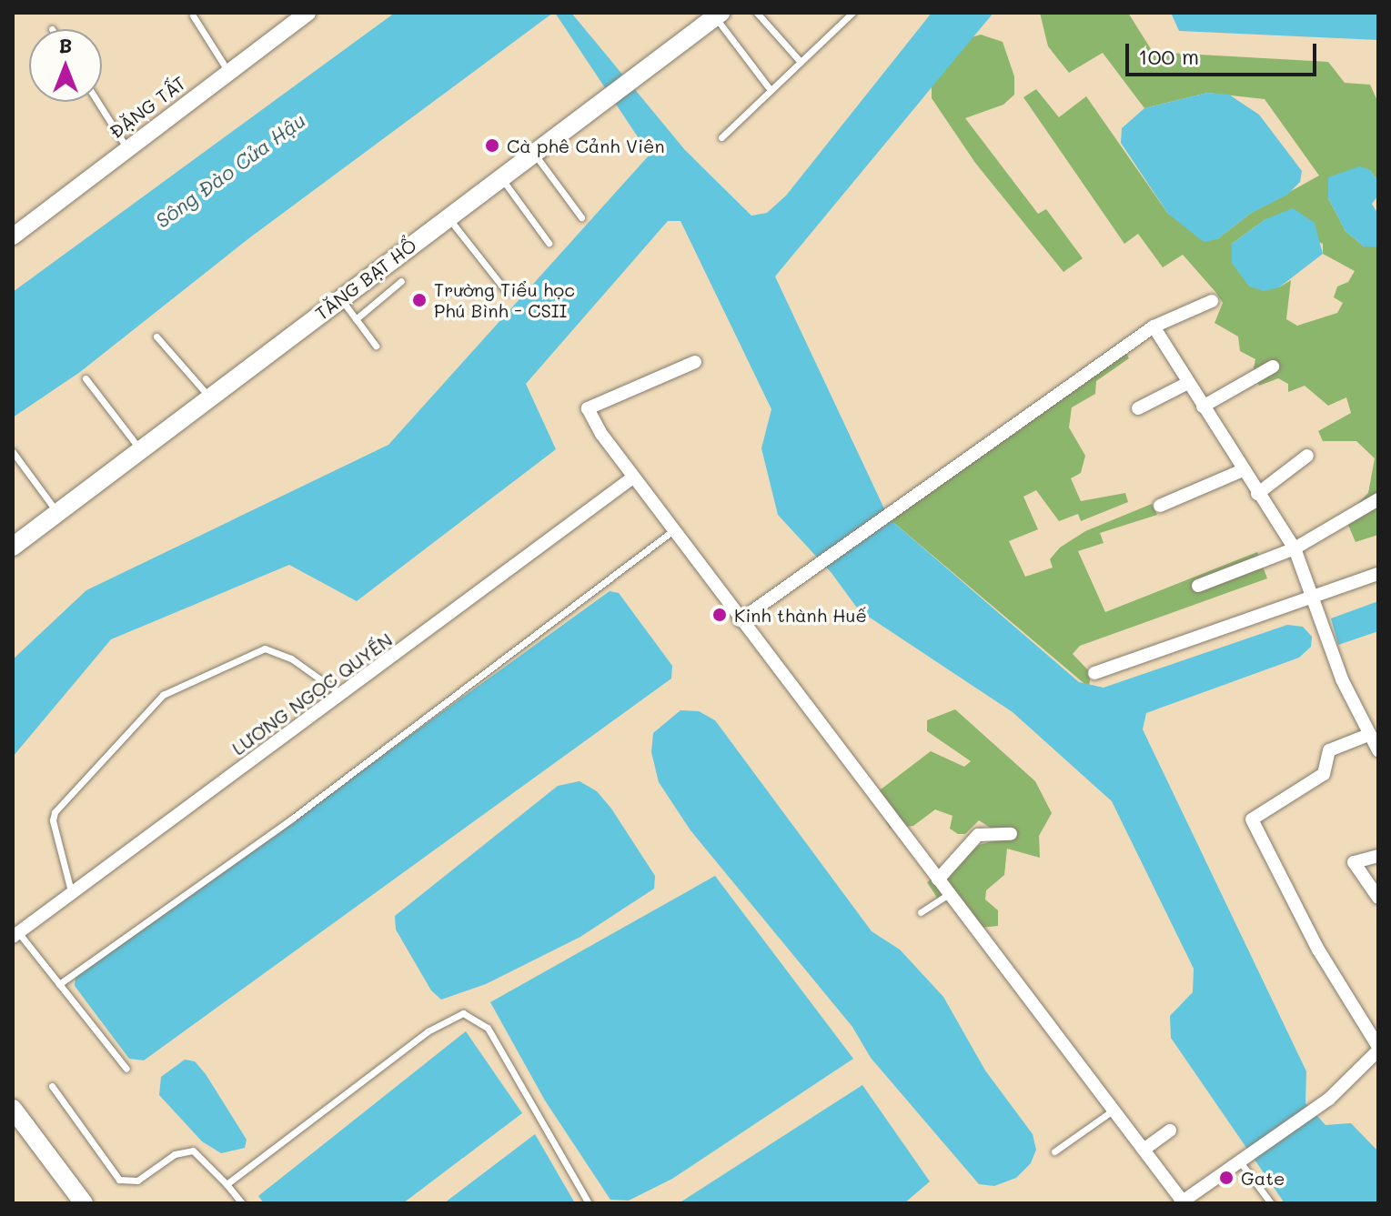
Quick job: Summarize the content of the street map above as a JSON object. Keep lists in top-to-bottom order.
{
  "streets": {
    "main road": ["TĂNG BẠT HỔ"],
    "street": ["ĐẶNG TẤT", "LƯƠNG NGỌC QUYẾN"]
  },
  "water": ["Sông Đào Cửa Hậu"],
  "places": [
    "Cà phê Cảnh Viên",
    "Trường Tiểu học Phú Bình - CSII",
    "Kinh thành Huế",
    "Gate"
  ],
  "scale_bar": "100 m",
  "north": "top"
}
